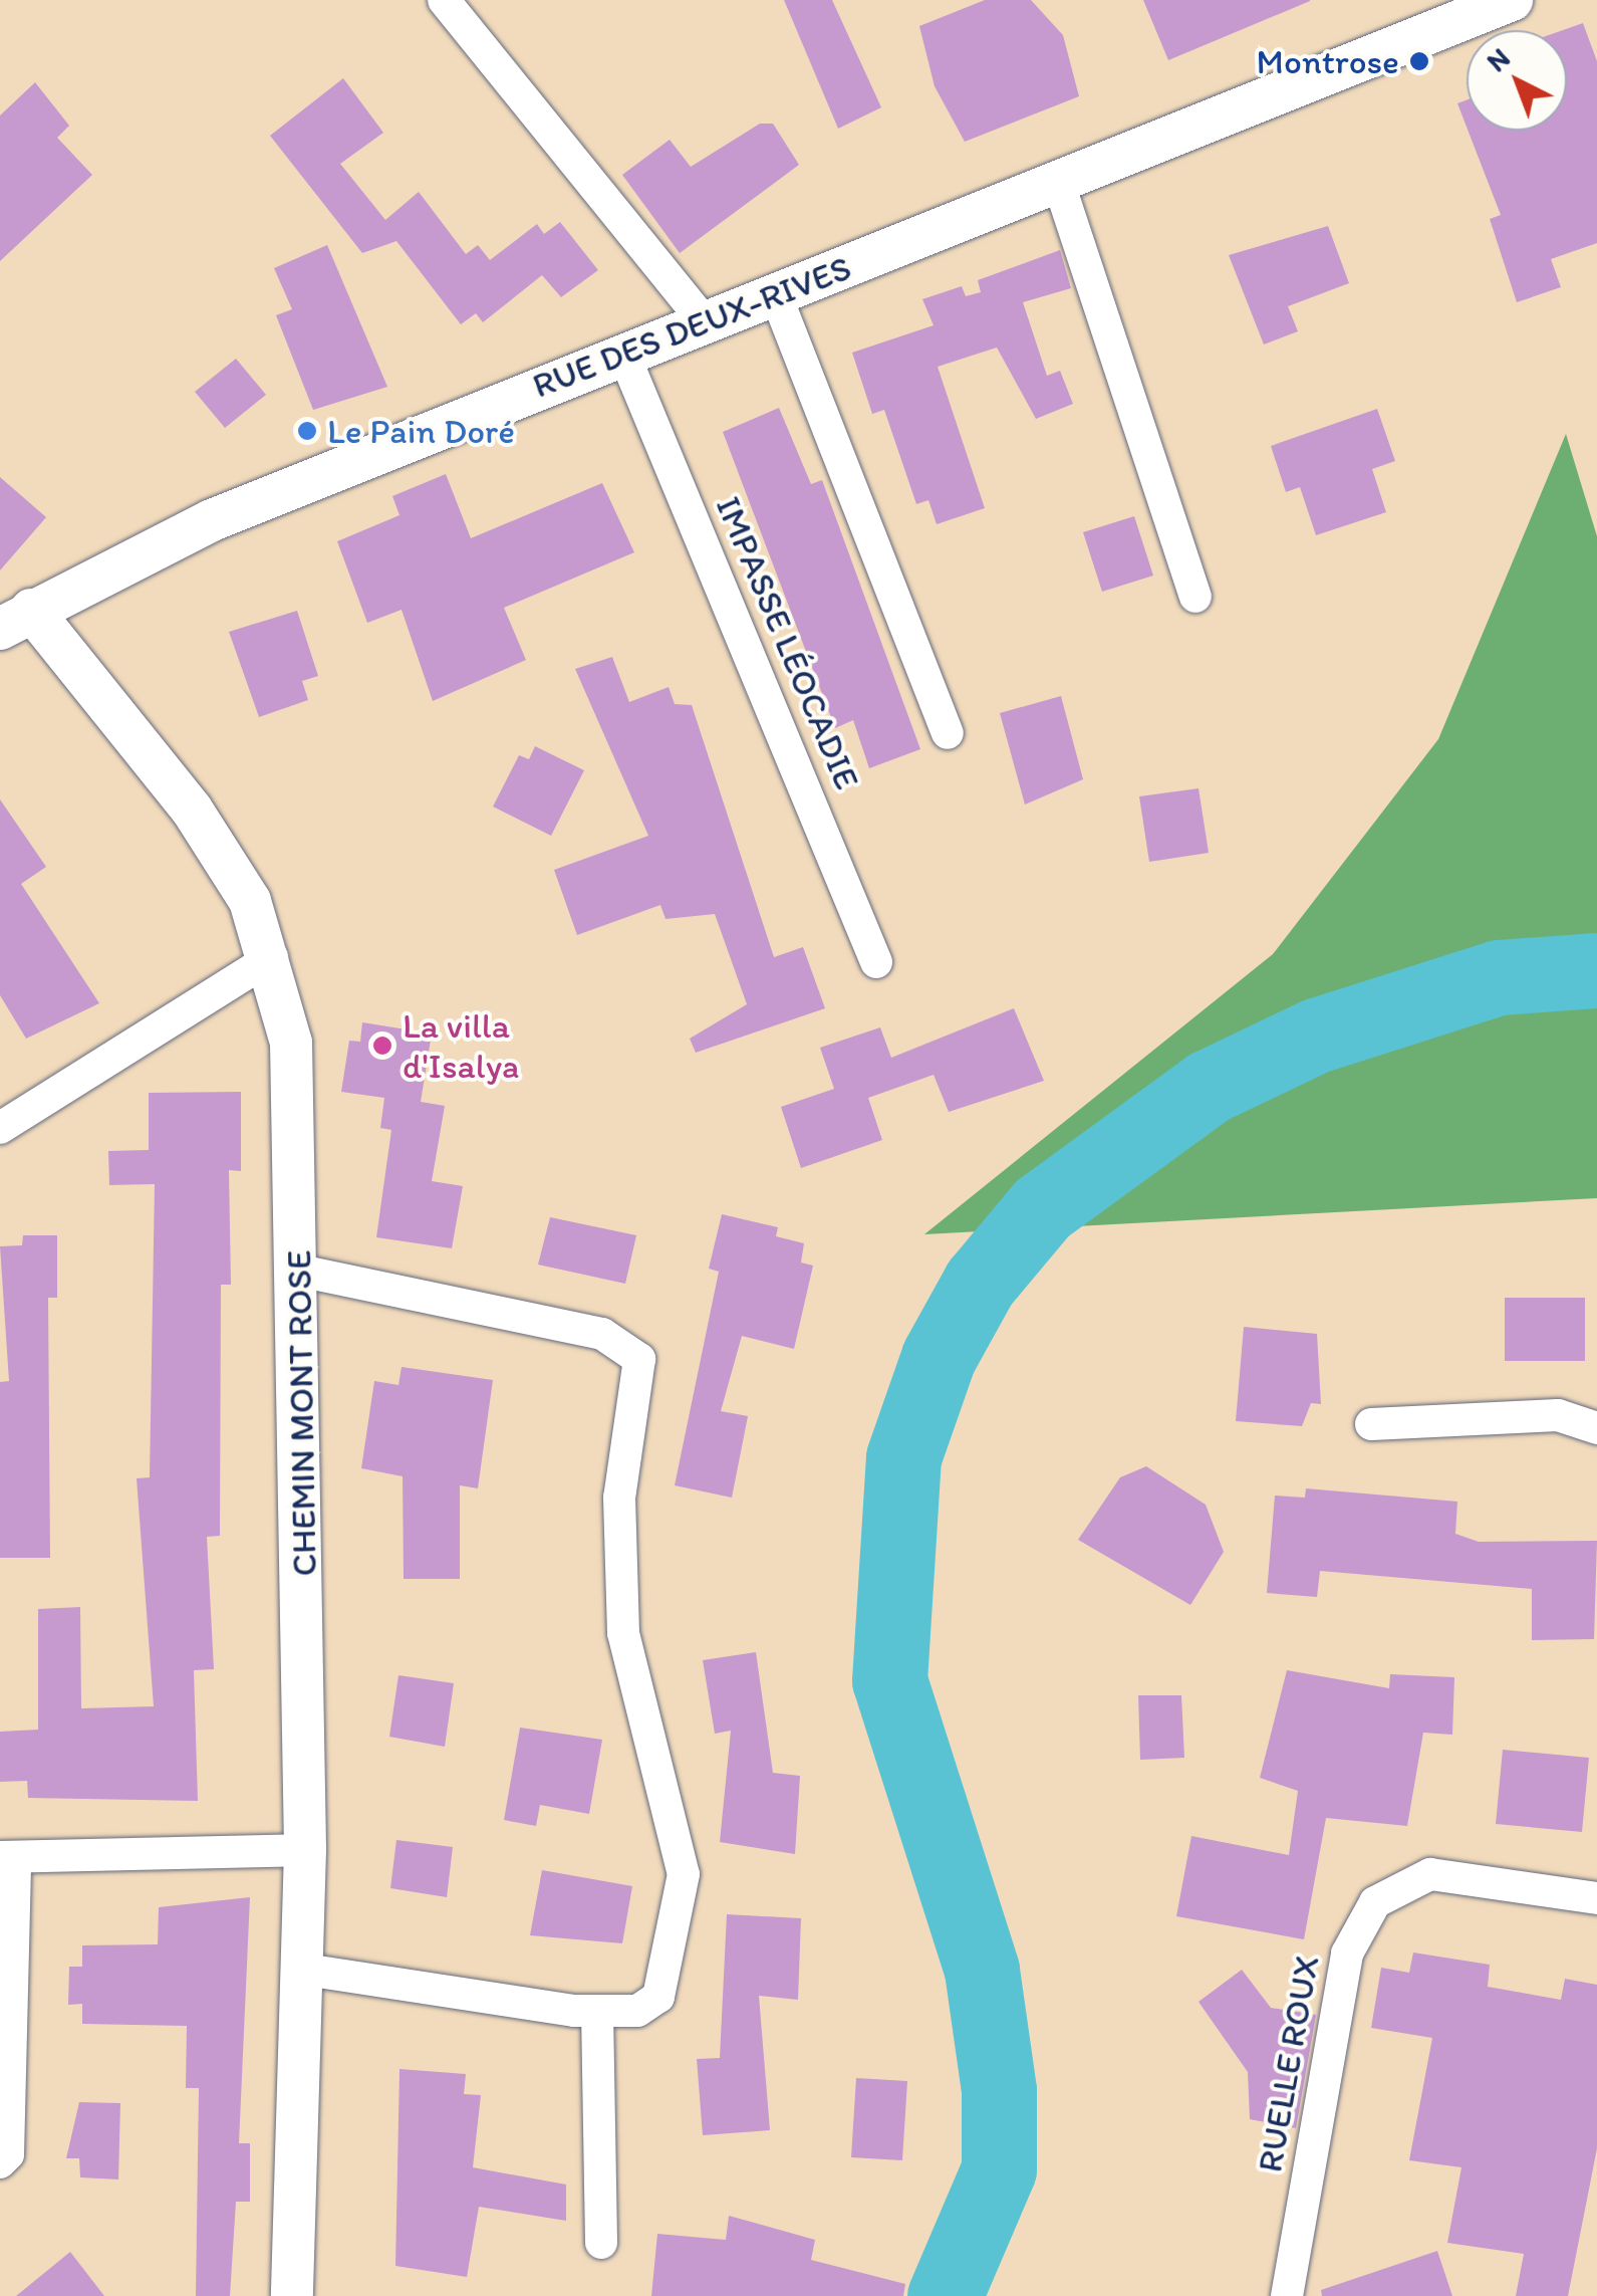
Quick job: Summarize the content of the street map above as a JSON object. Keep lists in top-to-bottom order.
{
  "streets": {
    "street": [
      "RUE DES DEUX-RIVES",
      "IMPASSE LÉOCADIE",
      "CHEMIN MONT ROSE",
      "RUELLE ROUX"
    ]
  },
  "crossings": [
    ["RUE DES DEUX-RIVES", "IMPASSE LÉOCADIE"],
    ["RUE DES DEUX-RIVES", "CHEMIN MONT ROSE"]
  ],
  "places": ["Montrose", "Le Pain Doré", "La villa d'Isalya"],
  "north": "top left"
}
